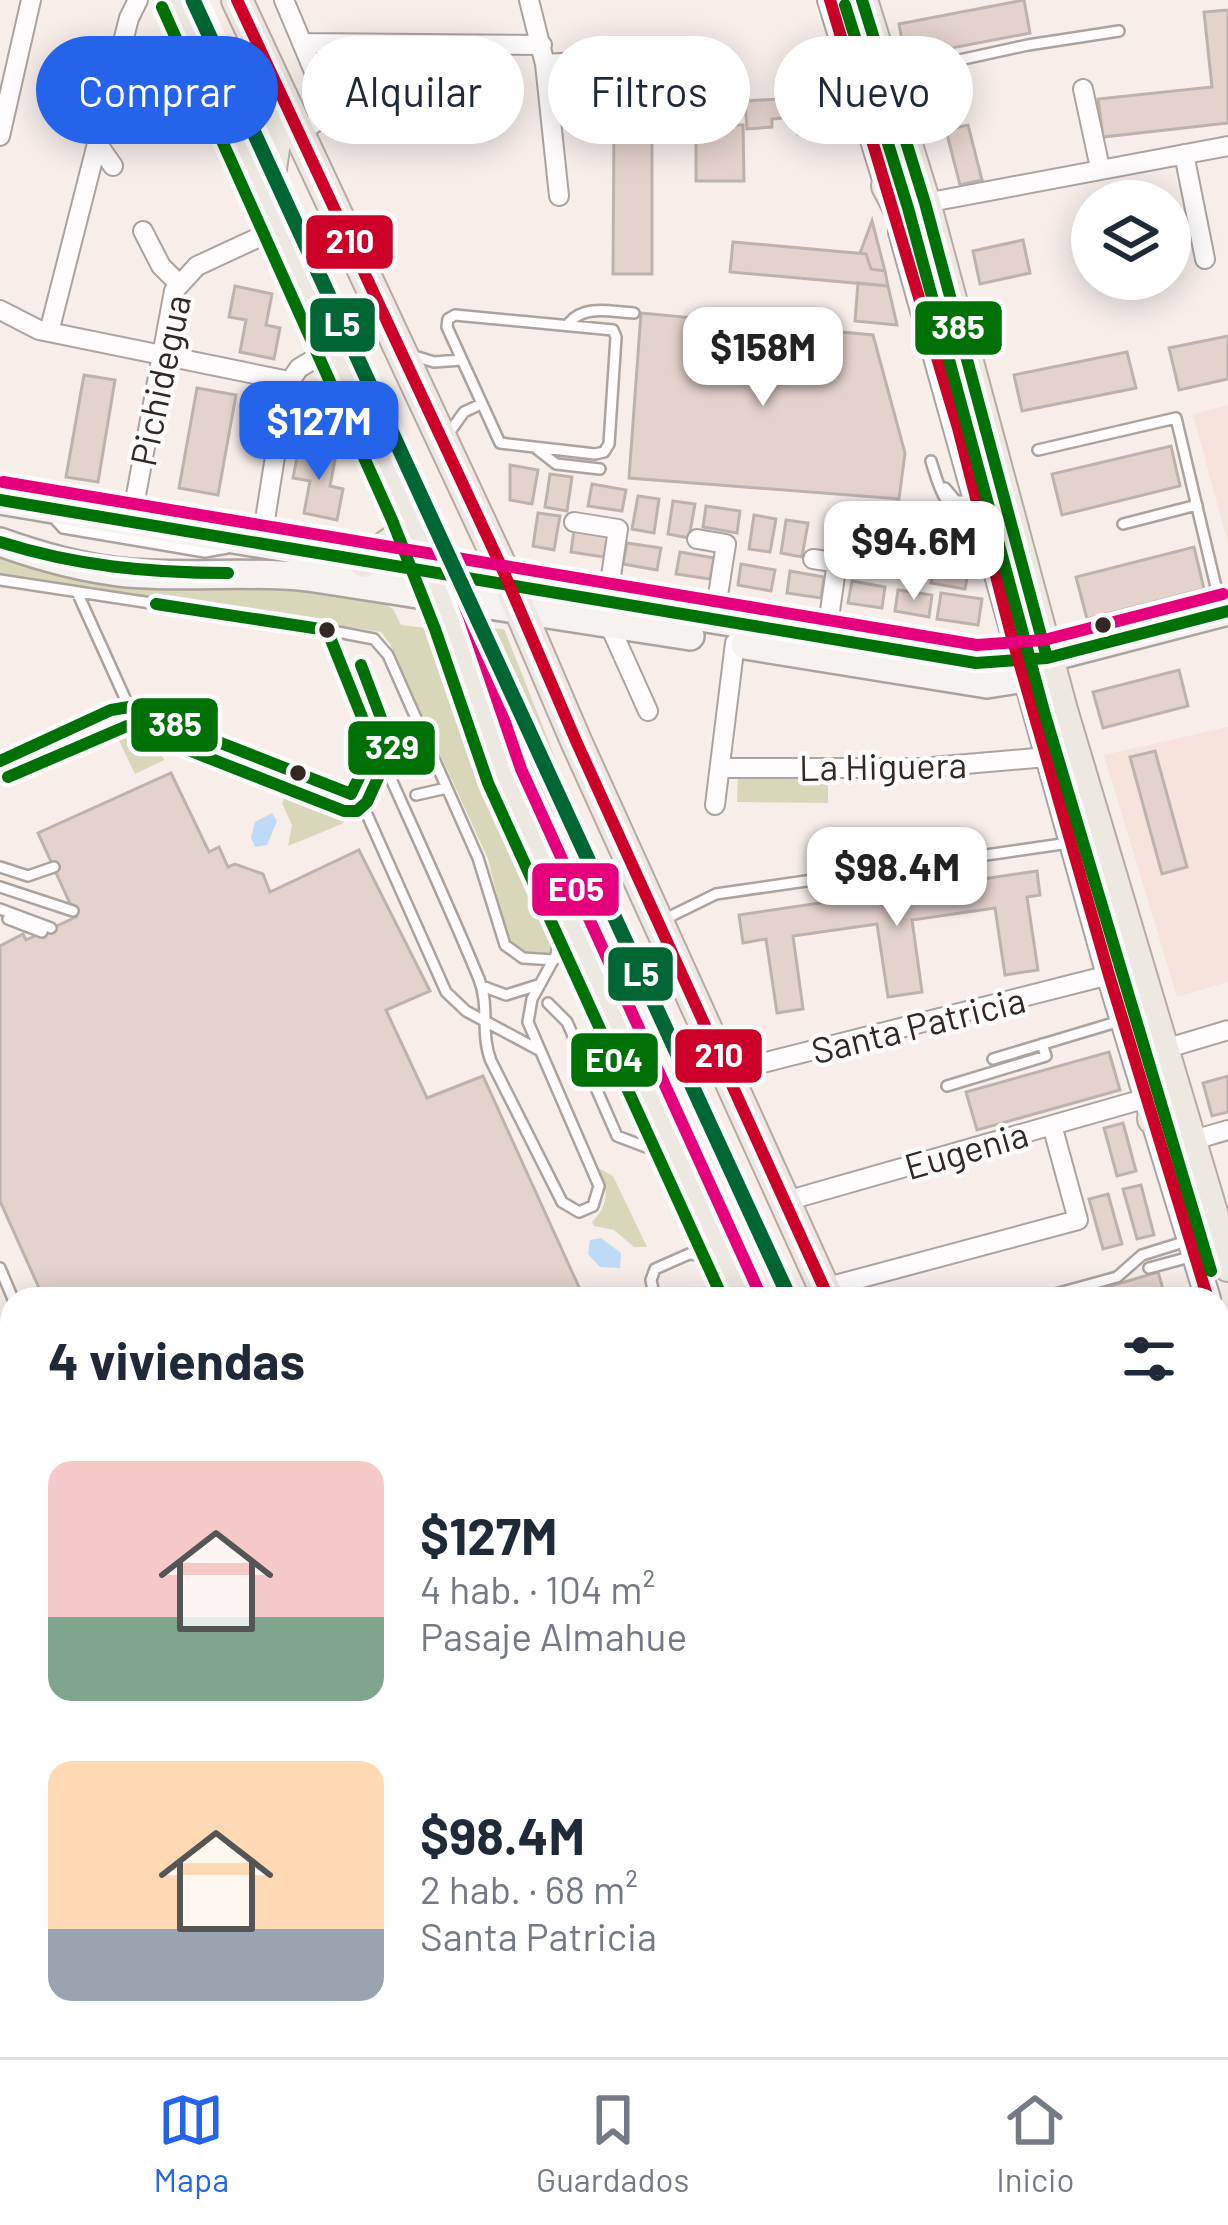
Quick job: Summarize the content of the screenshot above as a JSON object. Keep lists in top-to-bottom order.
{
  "streets": {
    "street": [
      "Pichidegua",
      "La Higuera",
      "Santa Patricia",
      "Eugenia"
    ]
  },
  "lines": [
    "transit line L5",
    "transit line 385",
    "transit line 210",
    "transit line E05",
    "transit line E04",
    "transit line 329"
  ],
  "page": {
    "chip": [
      "Comprar",
      "Alquilar",
      "Filtros",
      "Nuevo"
    ],
    "price": [
      "$158M",
      "$127M",
      "$94.6M",
      "$98.4M"
    ],
    "heading": "4 viviendas",
    "list": [
      {
        "name": "$127M",
        "note": "4 hab. · 104 m² · Pasaje Almahue"
      },
      {
        "name": "$98.4M",
        "note": "2 hab. · 68 m² · Santa Patricia"
      }
    ],
    "tabs": ["Mapa", "Guardados", "Inicio"]
  }
}
